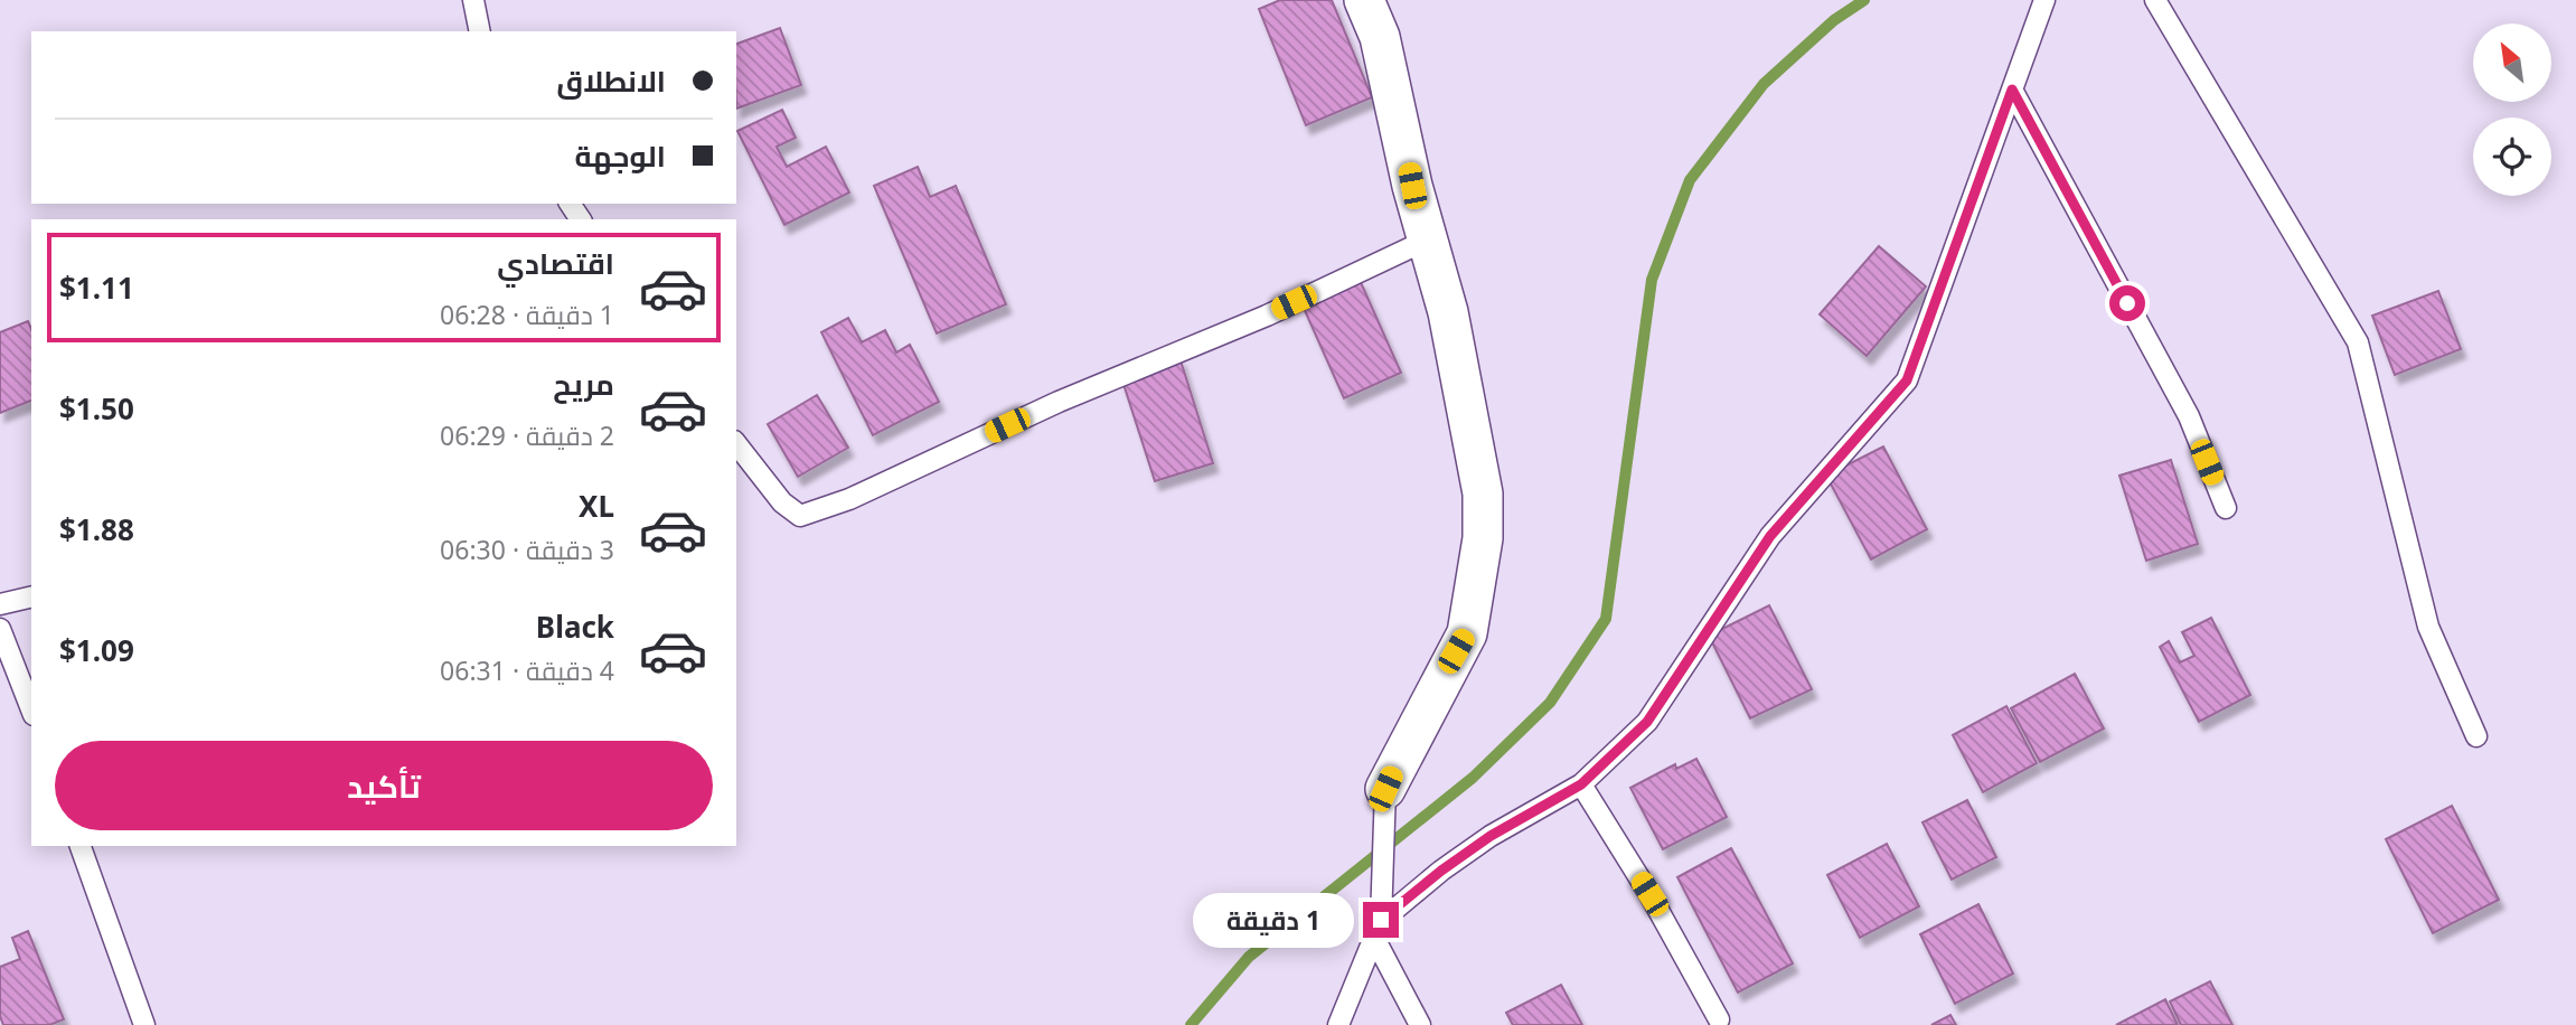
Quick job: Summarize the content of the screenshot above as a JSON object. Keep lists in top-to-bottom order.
{
  "north": "top left",
  "page": {
    "banner": ["الانطلاق", "الوجهة"],
    "list": [
      {
        "name": "اقتصادي",
        "note": "1 دقيقة · 06:28",
        "value": "$1.11"
      },
      {
        "name": "مريح",
        "note": "2 دقيقة · 06:29",
        "value": "$1.50"
      },
      {
        "name": "XL",
        "note": "3 دقيقة · 06:30",
        "value": "$1.88"
      },
      {
        "name": "Black",
        "note": "4 دقيقة · 06:31",
        "value": "$1.09"
      }
    ],
    "buttons": "تأكيد",
    "bubble": "1 دقيقة"
  }
}
